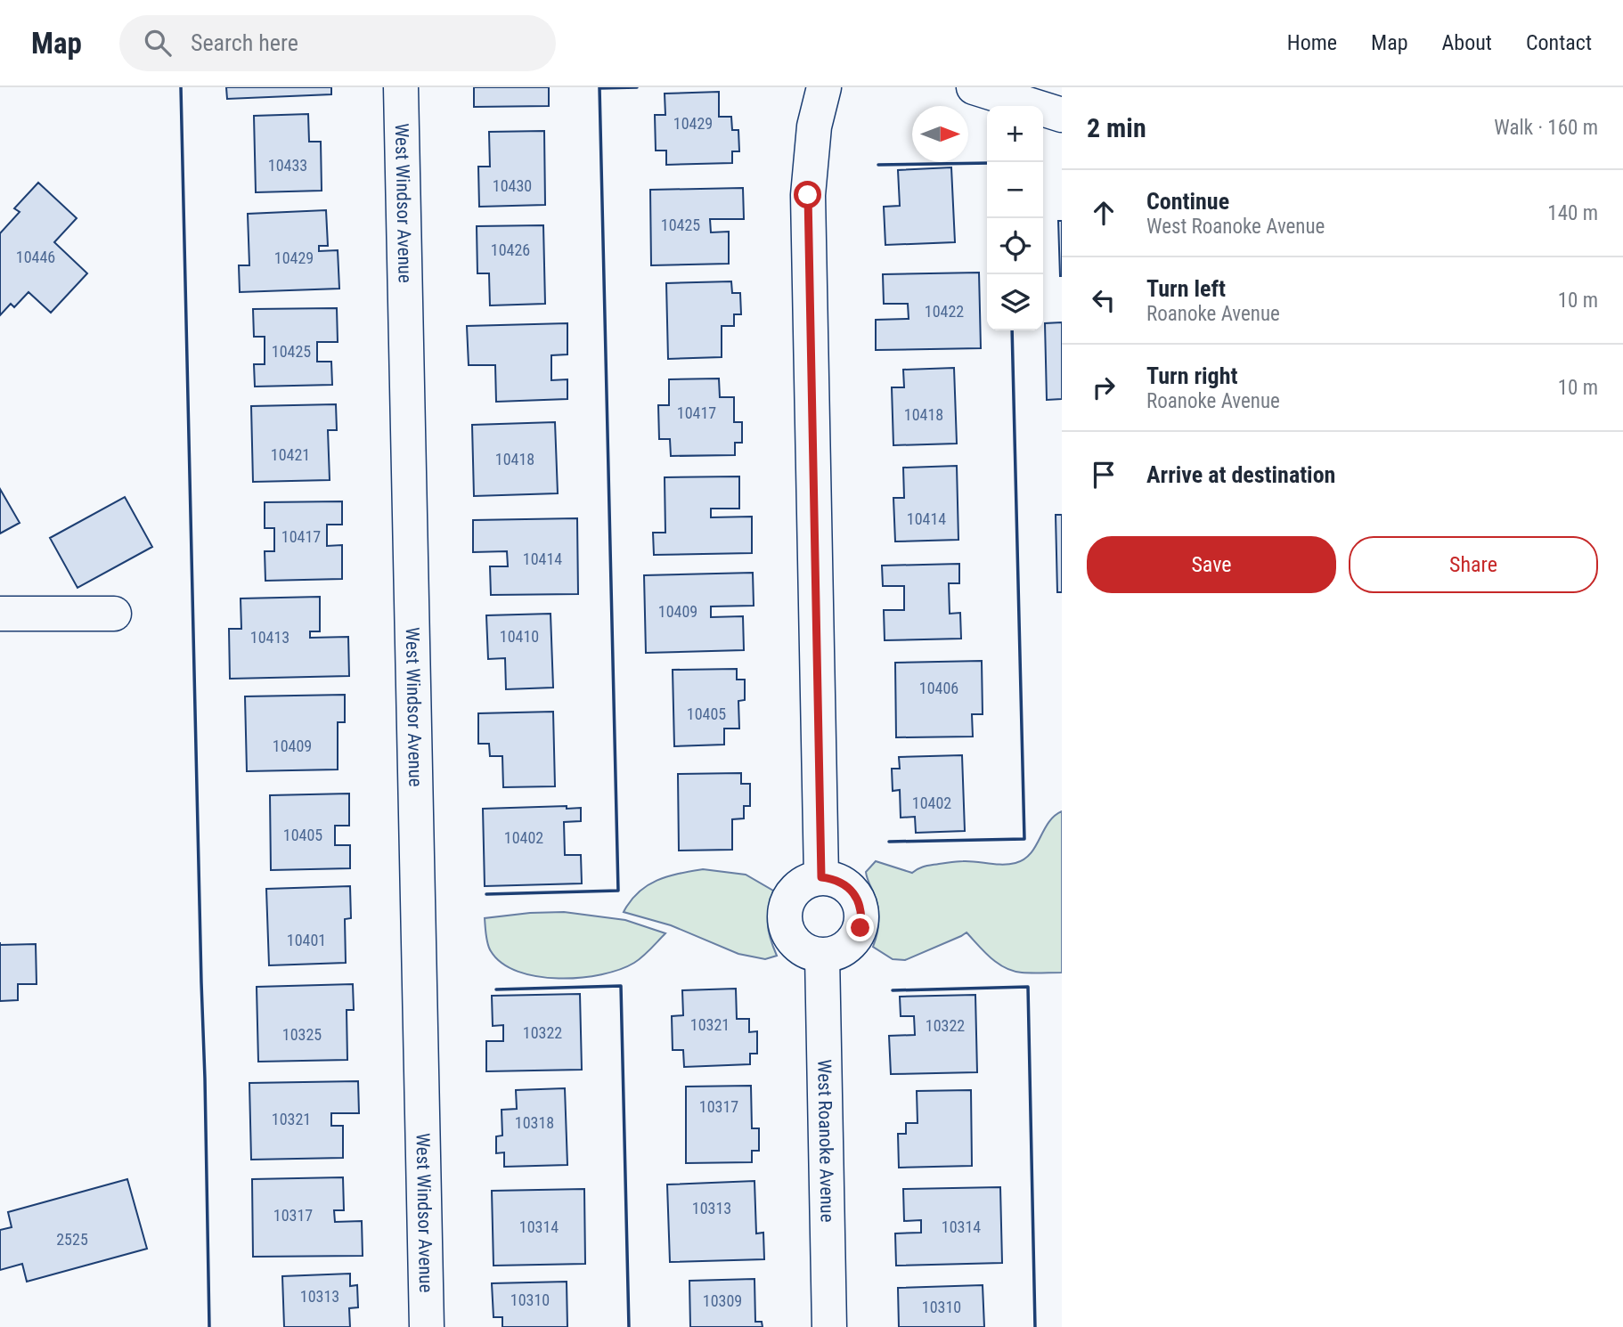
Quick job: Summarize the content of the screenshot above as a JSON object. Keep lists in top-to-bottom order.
{
  "streets": {
    "street": ["West Windsor Avenue", "West Roanoke Avenue"]
  },
  "house_numbers": [
    "10429",
    "10433",
    "10430",
    "10425",
    "10426",
    "10446",
    "10429",
    "10422",
    "10425",
    "10417",
    "10418",
    "10421",
    "10418",
    "10414",
    "10417",
    "10414",
    "10409",
    "10410",
    "10413",
    "10406",
    "10405",
    "10409",
    "10402",
    "10405",
    "10402",
    "10401",
    "10321",
    "10322",
    "10322",
    "10325",
    "10317",
    "10321",
    "10318",
    "10313",
    "10317",
    "10314",
    "10314",
    "2525",
    "10313",
    "10310",
    "10309",
    "10310"
  ],
  "north": "right",
  "page": {
    "header": "Map",
    "search": "Search here",
    "nav": [
      "Home",
      "Map",
      "About",
      "Contact"
    ],
    "heading": ["2 min", "Walk · 160 m"],
    "map_buttons": ["+", "−"],
    "list": [
      ["Continue", "West Roanoke Avenue", "140 m"],
      ["Turn left", "Roanoke Avenue", "10 m"],
      ["Turn right", "Roanoke Avenue", "10 m"],
      "Arrive at destination"
    ],
    "buttons": ["Save", "Share"]
  }
}
